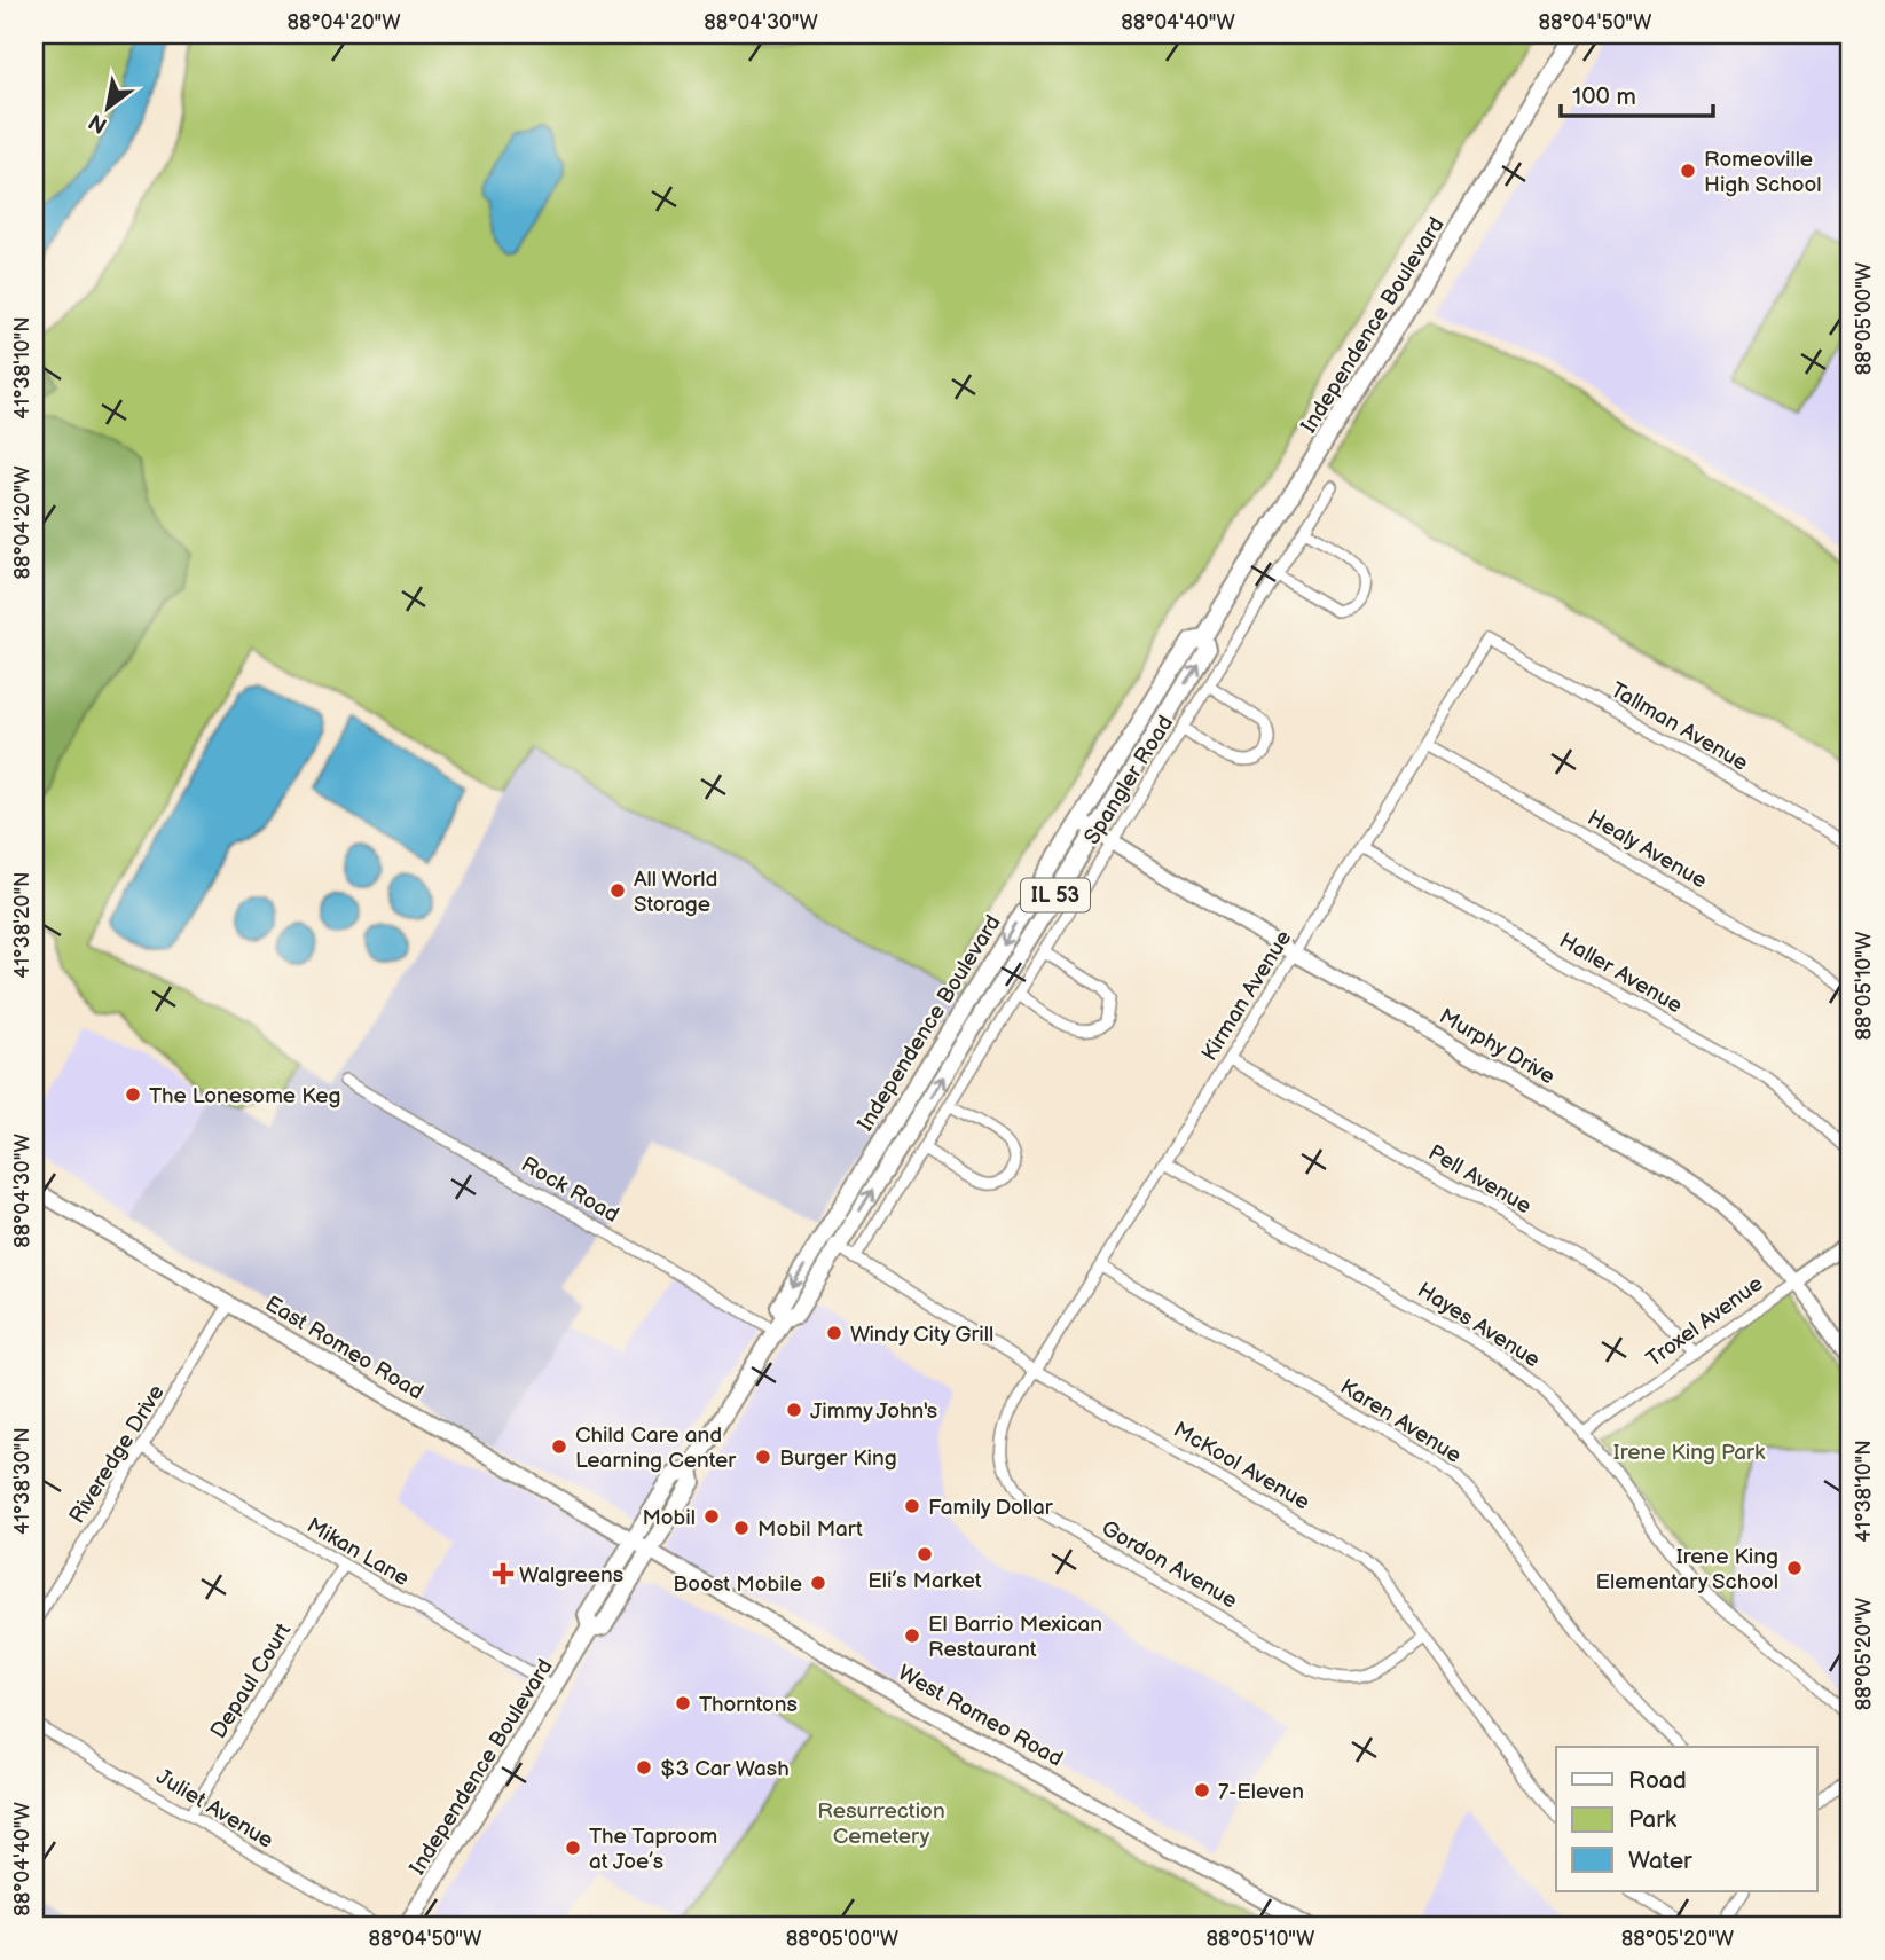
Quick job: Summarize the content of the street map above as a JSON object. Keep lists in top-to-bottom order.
{
  "streets": {
    "main road": [
      "Independence Boulevard",
      "IL 53",
      "Murphy Drive",
      "Troxel Avenue",
      "East Romeo Road",
      "West Romeo Road"
    ],
    "street": [
      "Tallman Avenue",
      "Spangler Road",
      "Healy Avenue",
      "Haller Avenue",
      "Kirman Avenue",
      "Pell Avenue",
      "Rock Road",
      "Hayes Avenue",
      "Karen Avenue",
      "Riveredge Drive",
      "McKool Avenue",
      "Mikan Lane",
      "Gordon Avenue",
      "Depaul Court",
      "Juliet Avenue"
    ]
  },
  "crossings": [
    ["Independence Boulevard", "Murphy Drive"],
    ["Independence Boulevard", "Rock Road"],
    ["Independence Boulevard", "East Romeo Road"],
    ["Independence Boulevard", "McKool Avenue"],
    ["Independence Boulevard", "Mikan Lane"],
    ["Independence Boulevard", "West Romeo Road"],
    ["Tallman Avenue", "Kirman Avenue"],
    ["Spangler Road", "Murphy Drive"],
    ["Spangler Road", "McKool Avenue"],
    ["Healy Avenue", "Kirman Avenue"],
    ["Haller Avenue", "Kirman Avenue"],
    ["Kirman Avenue", "Murphy Drive"],
    ["Kirman Avenue", "Pell Avenue"],
    ["Kirman Avenue", "Hayes Avenue"],
    ["Kirman Avenue", "Karen Avenue"],
    ["Kirman Avenue", "McKool Avenue"],
    ["Kirman Avenue", "Gordon Avenue"],
    ["Murphy Drive", "Troxel Avenue"],
    ["Pell Avenue", "Troxel Avenue"],
    ["Troxel Avenue", "Hayes Avenue"],
    ["East Romeo Road", "Riveredge Drive"],
    ["East Romeo Road", "West Romeo Road"],
    ["Riveredge Drive", "Mikan Lane"],
    ["McKool Avenue", "Gordon Avenue"],
    ["Mikan Lane", "Depaul Court"],
    ["Depaul Court", "Juliet Avenue"]
  ],
  "parks": ["Irene King Park", "Resurrection Cemetery"],
  "places": {
    "other": [
      "Romeoville High School",
      "All World Storage",
      "The Lonesome Keg",
      "Windy City Grill",
      "Jimmy John's",
      "Child Care and Learning Center",
      "Burger King",
      "Family Dollar",
      "Mobil",
      "Mobil Mart",
      "Eli’s Market",
      "Irene King Elementary School",
      "Boost Mobile",
      "El Barrio Mexican Restaurant",
      "Thorntons",
      "$3 Car Wash",
      "7-Eleven",
      "The Taproom at Joe’s"
    ],
    "health": ["Walgreens"]
  },
  "legend": ["Road", "Park", "Water"],
  "scale_bar": "100 m",
  "north": "bottom left",
  "coordinates": [
    "88°04'20\"W",
    "88°04'30\"W",
    "88°04'40\"W",
    "88°04'50\"W",
    "88°05'00\"W",
    "41°38'10\"N",
    "41°38'20\"N",
    "88°05'10\"W",
    "41°38'30\"N",
    "88°05'20\"W"
  ]
}
